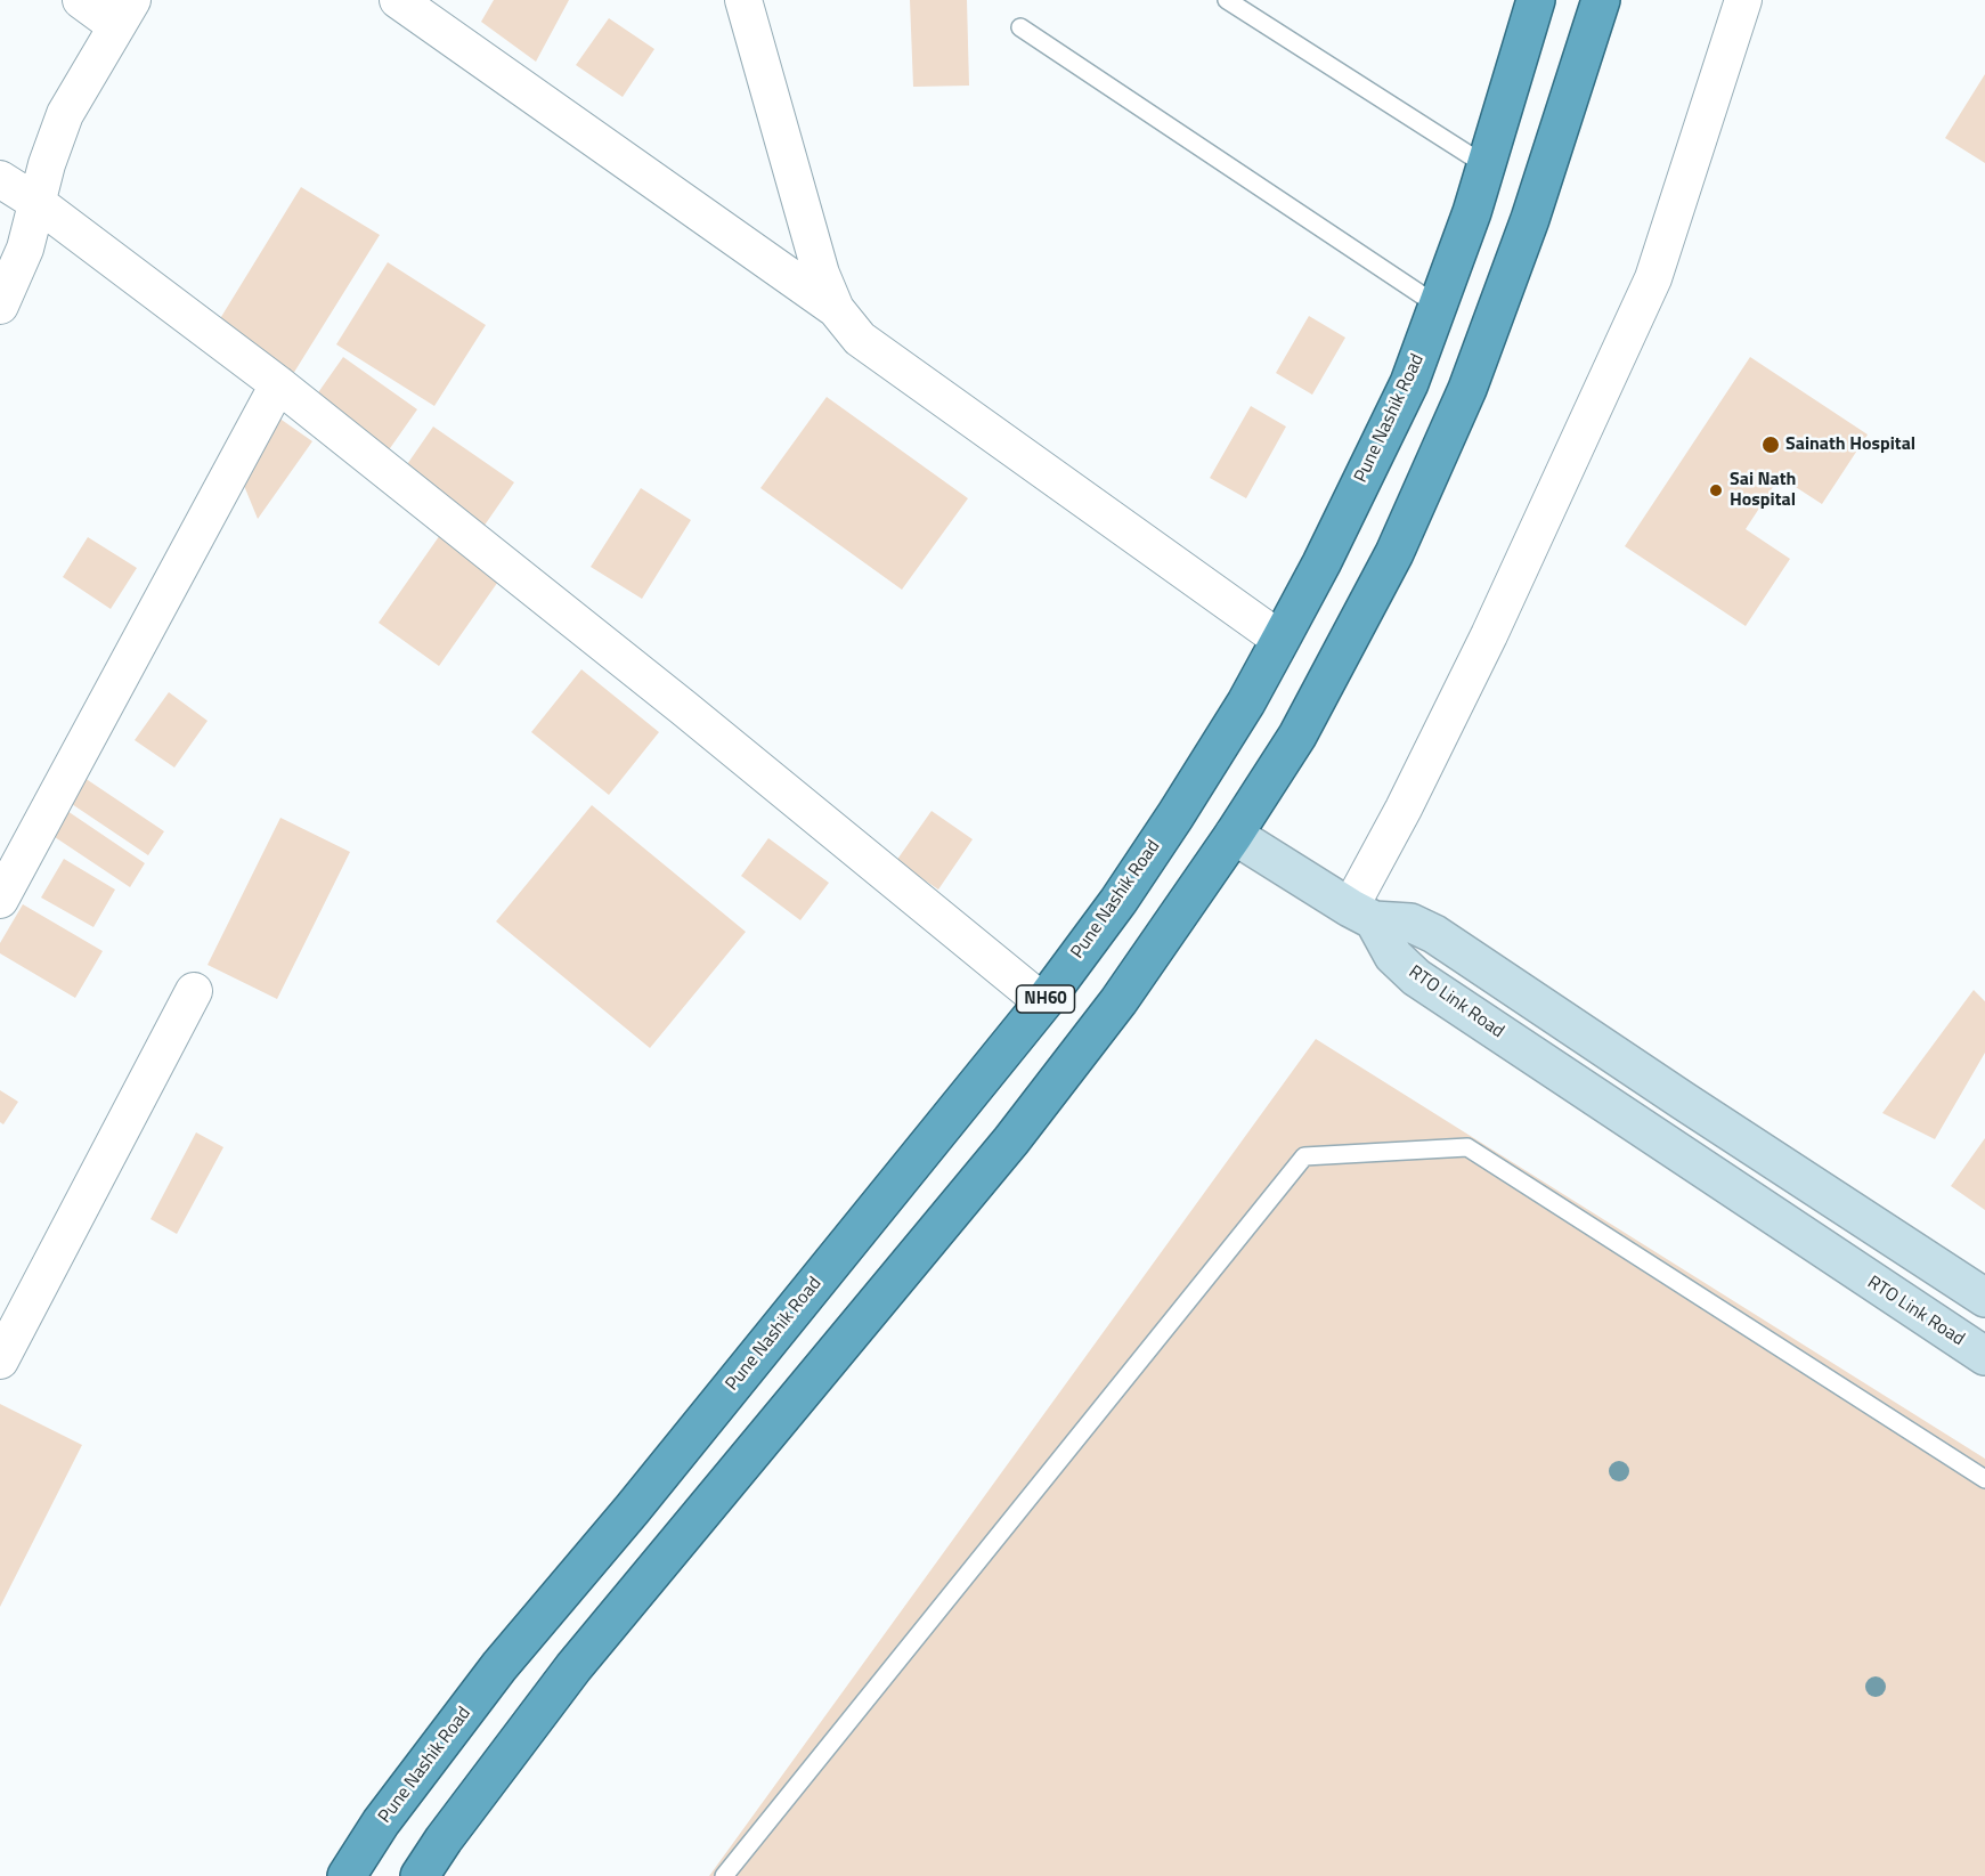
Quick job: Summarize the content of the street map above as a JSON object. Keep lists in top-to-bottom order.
{
  "streets": {
    "highway": ["Pune Nashik Road", "NH60"],
    "main road": ["RTO Link Road"]
  },
  "places": ["Sainath Hospital", "Sai Nath Hospital"]
}
